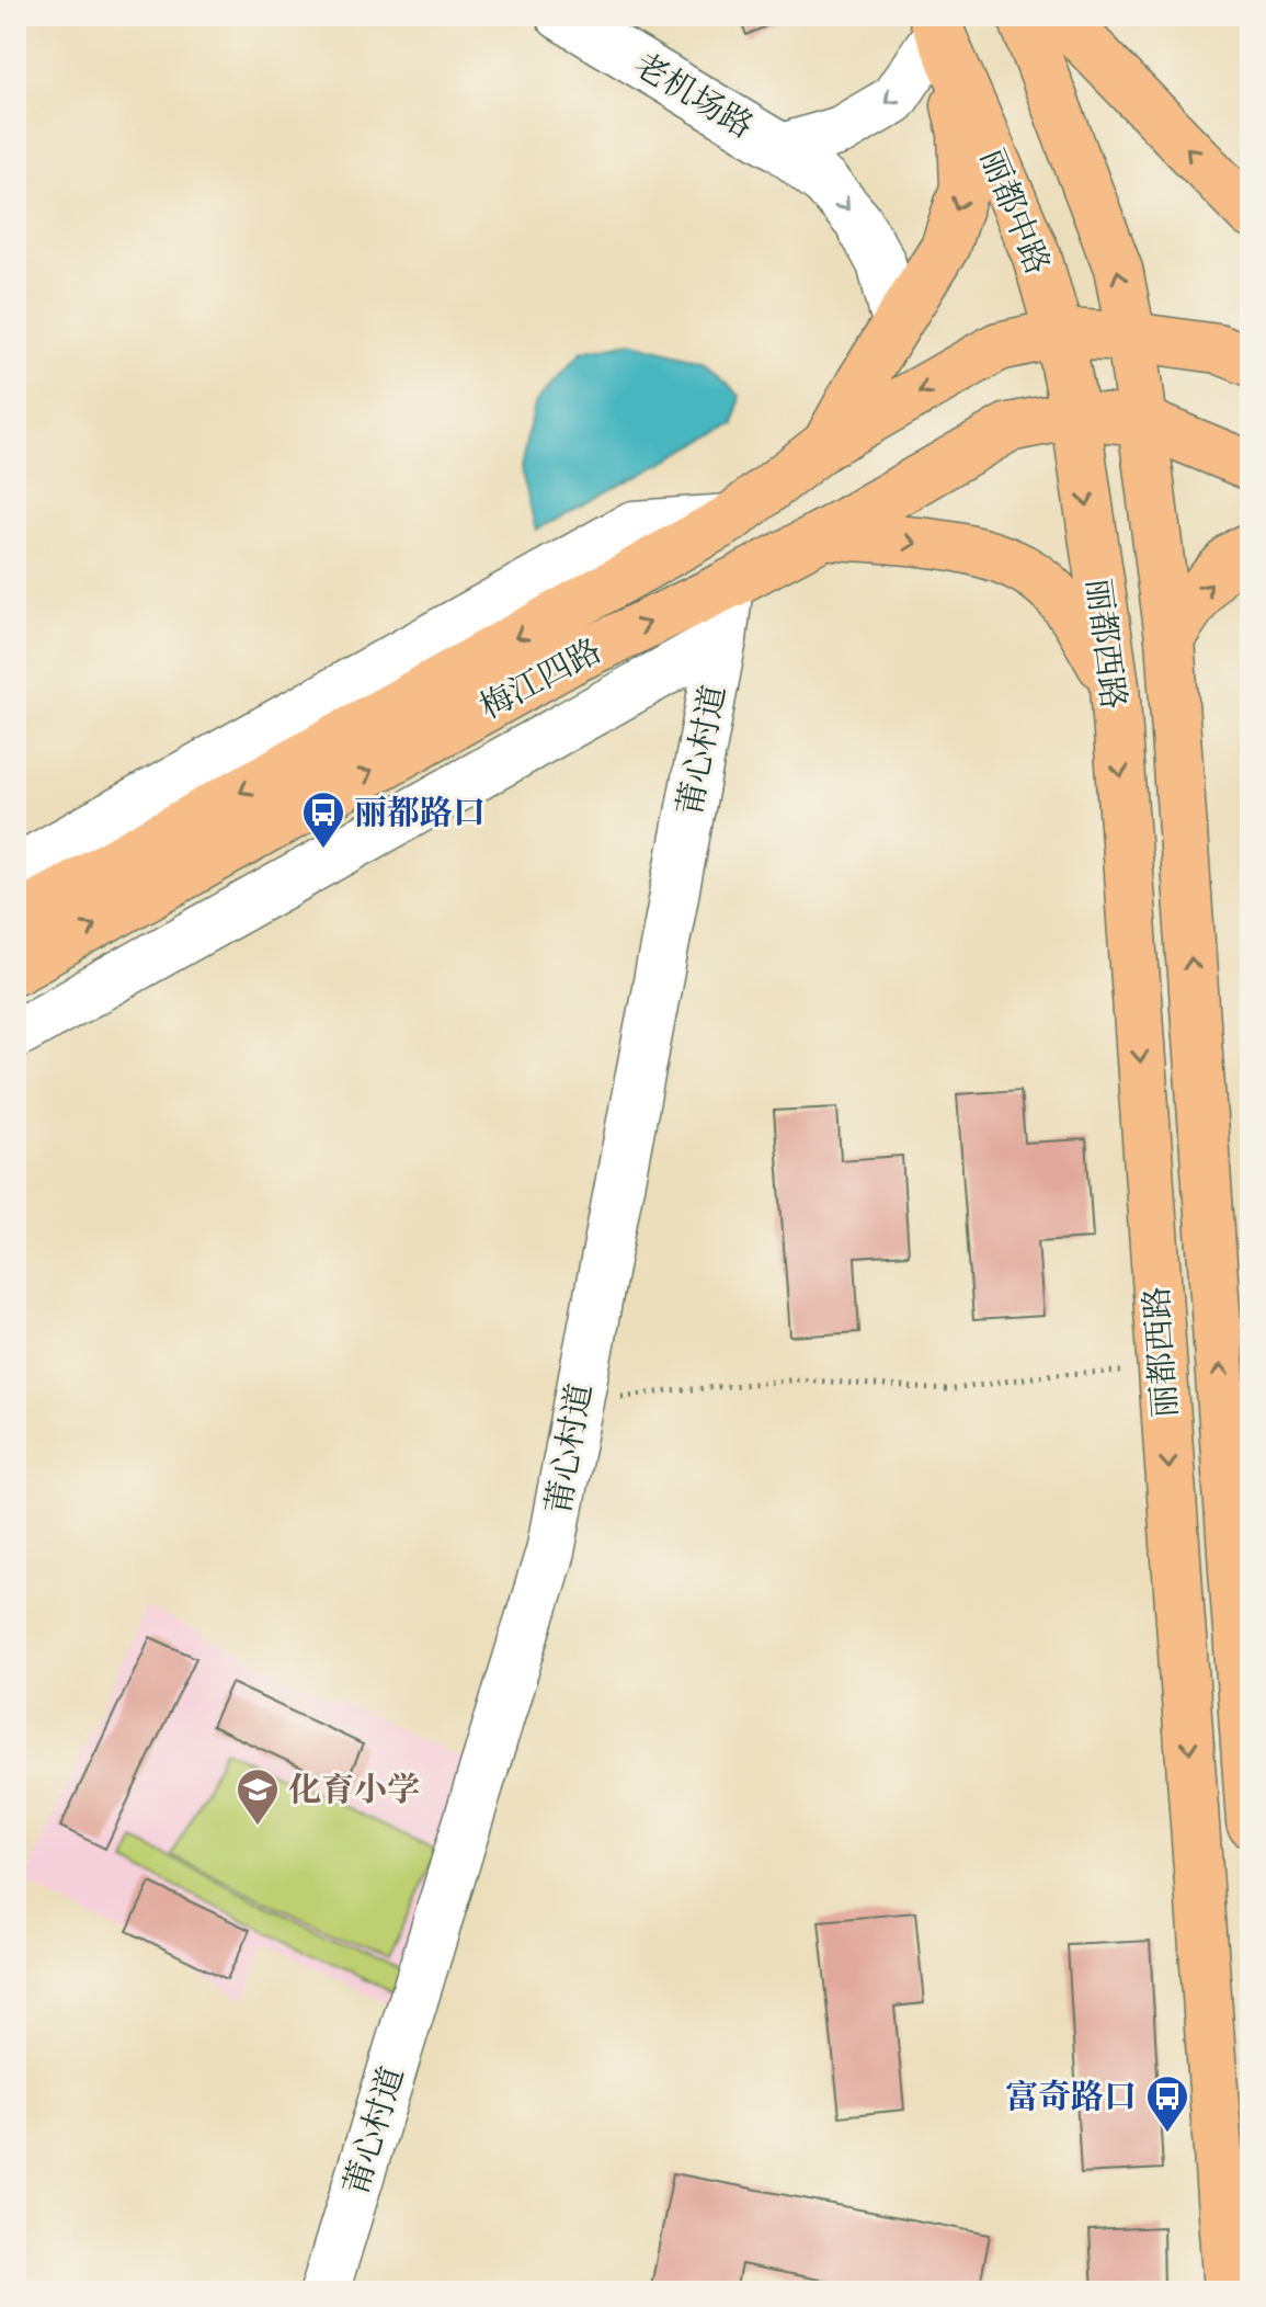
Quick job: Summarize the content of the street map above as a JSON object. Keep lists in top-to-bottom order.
{
  "streets": {
    "main road": ["丽都中路", "丽都西路", "梅江四路"],
    "street": ["老机场路", "莆心村道"]
  },
  "crossings": [
    ["丽都中路", "丽都西路"],
    ["丽都中路", "梅江四路"],
    ["丽都西路", "梅江四路"],
    ["梅江四路", "莆心村道"]
  ],
  "one_way": ["老机场路"],
  "places": {
    "bus stop": ["丽都路口", "富奇路口"],
    "school or university": ["化育小学"]
  }
}
